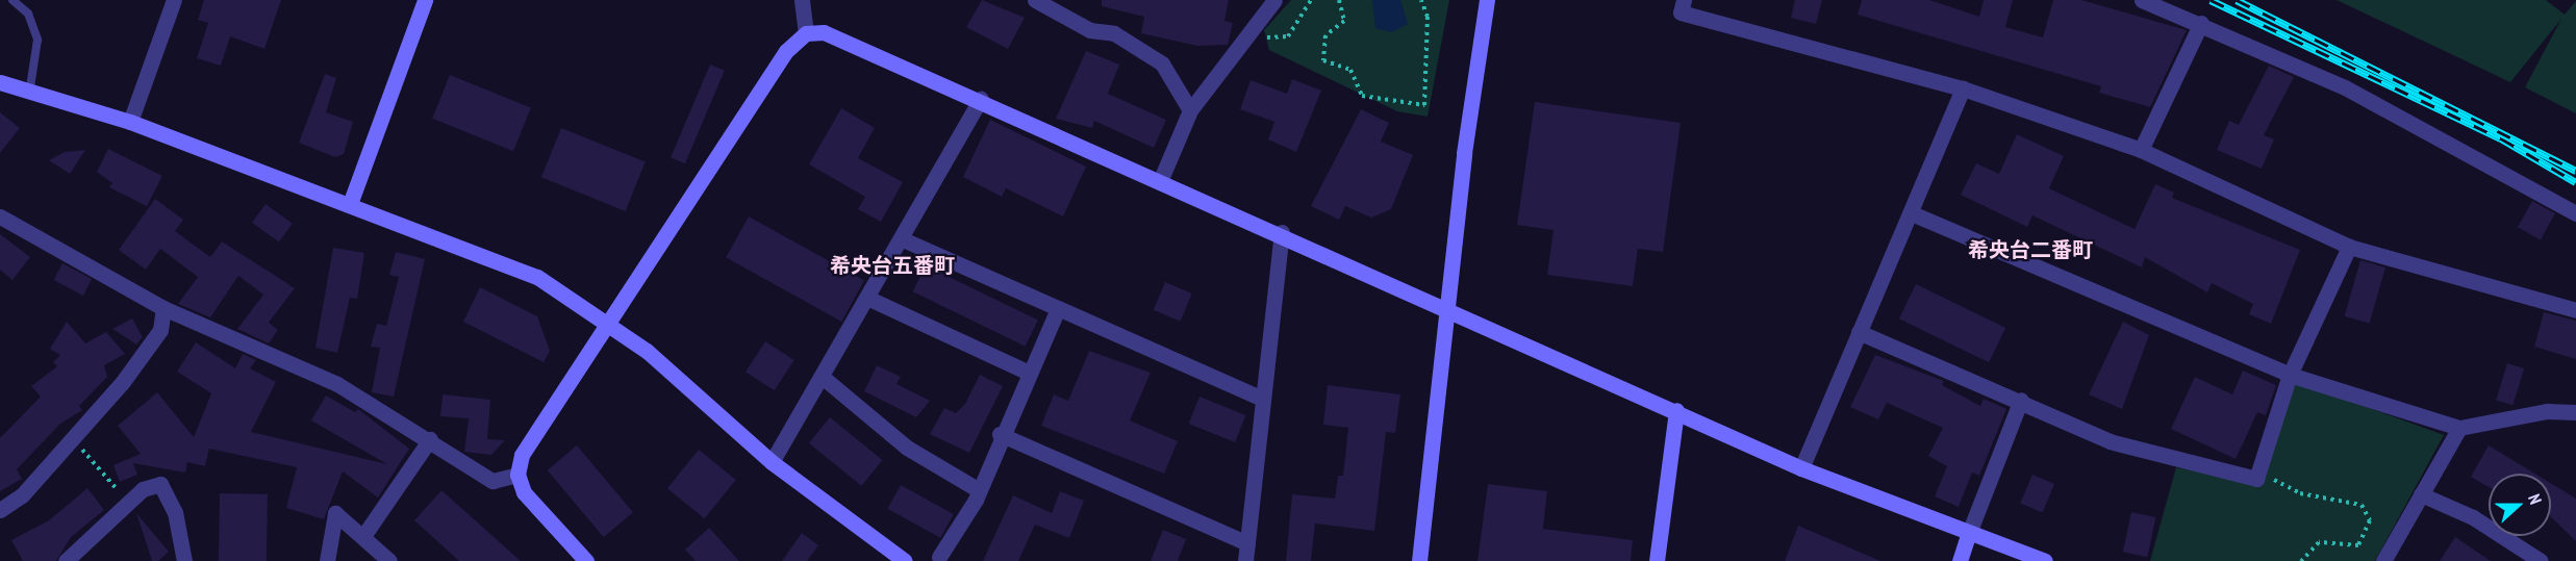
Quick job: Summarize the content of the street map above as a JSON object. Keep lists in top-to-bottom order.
{
  "districts": ["希央台二番町", "希央台五番町"],
  "north": "right"
}
